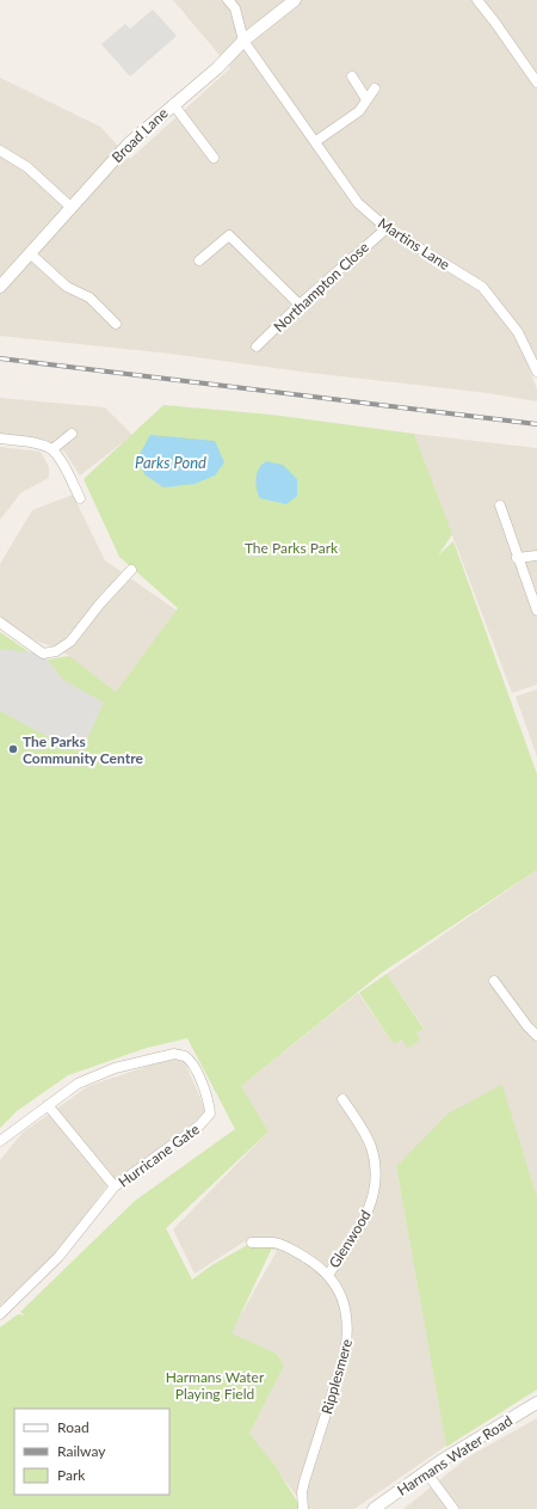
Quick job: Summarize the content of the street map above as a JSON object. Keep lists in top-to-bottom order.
{
  "streets": {
    "street": [
      "Broad Lane",
      "Martins Lane",
      "Northampton Close",
      "Hurricane Gate",
      "Glenwood",
      "Ripplesmere",
      "Harmans Water Road"
    ]
  },
  "crossings": [
    ["Broad Lane", "Martins Lane"],
    ["Martins Lane", "Northampton Close"],
    ["Glenwood", "Ripplesmere"]
  ],
  "water": ["Parks Pond"],
  "parks": ["The Parks Park", "Harmans Water Playing Field"],
  "places": ["The Parks Community Centre"],
  "legend": ["Road", "Railway", "Park"]
}
